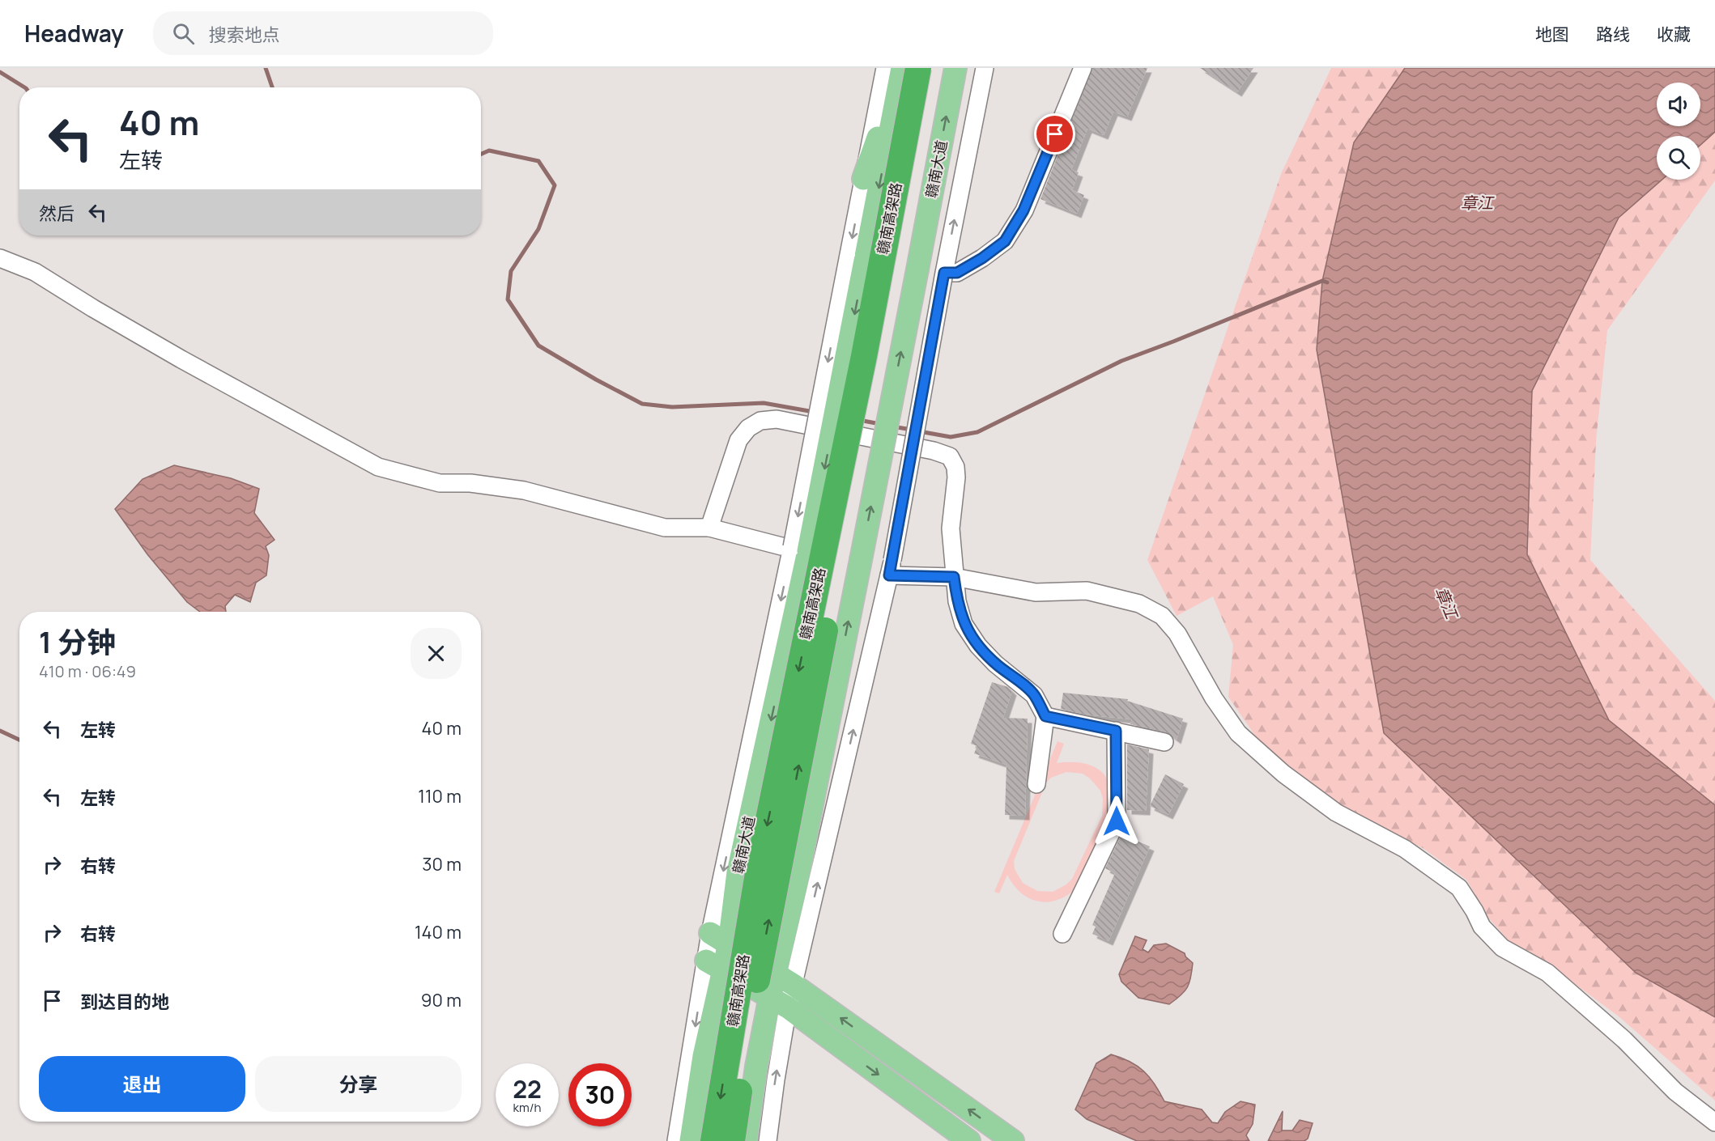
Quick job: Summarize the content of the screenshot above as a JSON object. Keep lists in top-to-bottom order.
{
  "streets": {
    "highway": ["赣南高架路"],
    "main road": ["赣南大道"]
  },
  "water": ["章江"],
  "page": {
    "header": "Headway",
    "search": "搜索地点",
    "nav": ["地图", "路线", "收藏"],
    "turn": ["40 m", "左转"],
    "then": "然后",
    "heading": ["1 分钟", "410 m · 06:49"],
    "list": [
      {
        "name": "左转",
        "value": "40 m"
      },
      {
        "name": "左转",
        "value": "110 m"
      },
      {
        "name": "右转",
        "value": "30 m"
      },
      {
        "name": "右转",
        "value": "140 m"
      },
      {
        "name": "到达目的地",
        "value": "90 m"
      }
    ],
    "buttons": ["退出", "分享"],
    "speed": "22 km/h",
    "limit": "30"
  }
}
